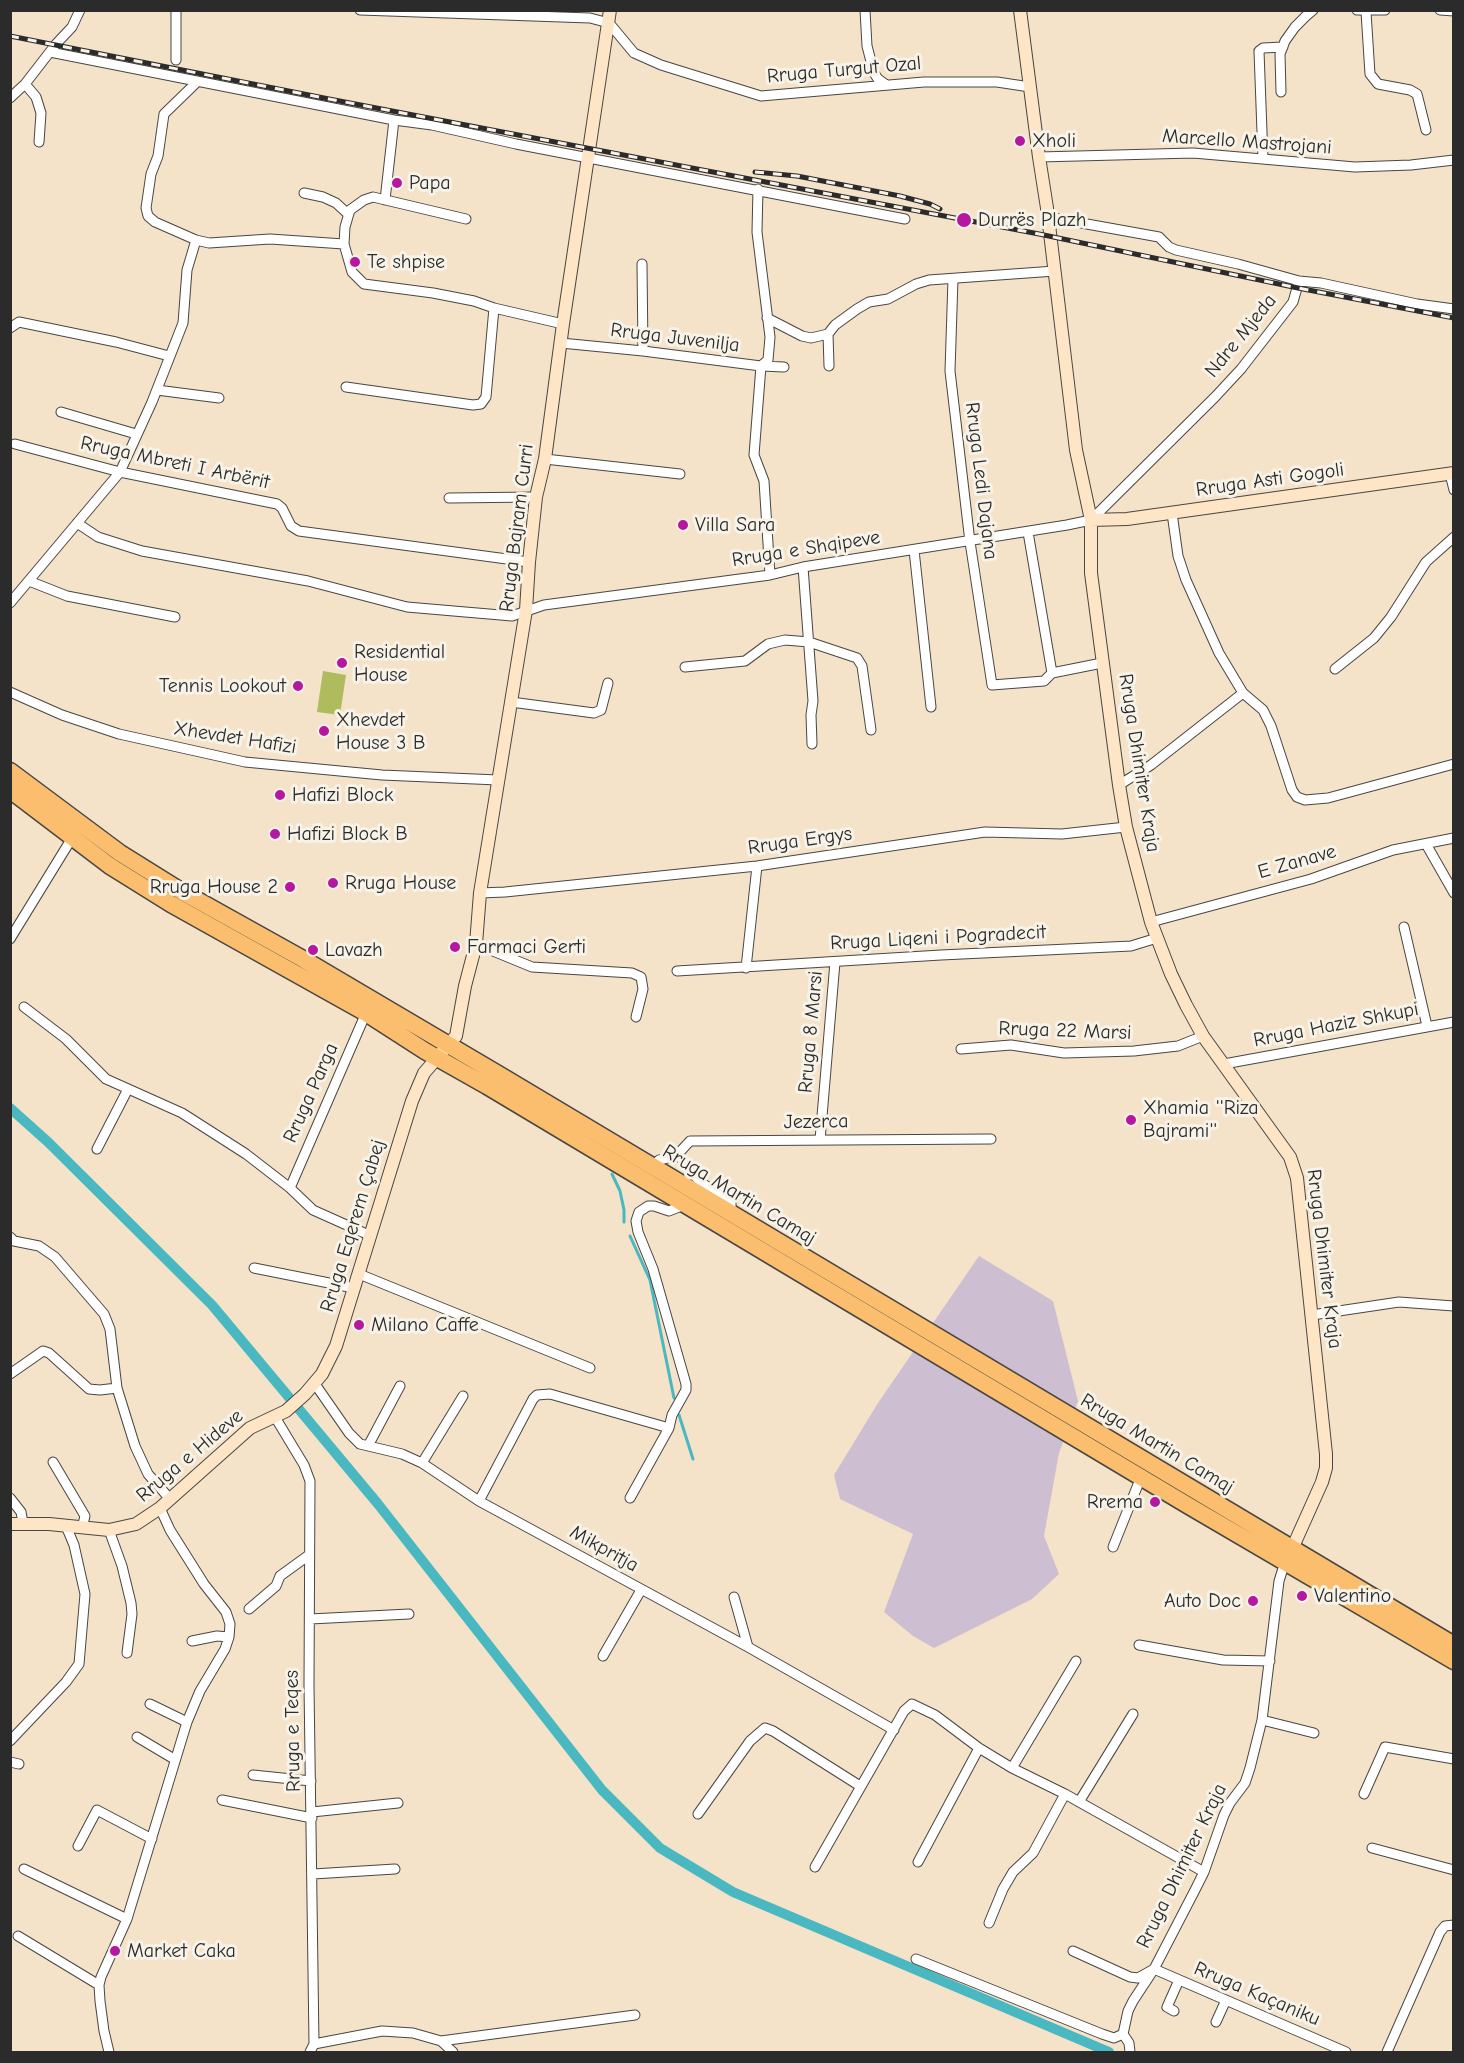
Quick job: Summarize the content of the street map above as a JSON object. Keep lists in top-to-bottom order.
{
  "streets": {
    "highway": ["Rruga Martin Camaj"],
    "street": [
      "Rruga Turgut Ozal",
      "Marcello Mastrojani",
      "Ndre Mjeda",
      "Rruga Juvenilja",
      "Rruga Mbreti I Arbërit",
      "Rruga Asti Gogoli",
      "Rruga Ledi Dajana",
      "Rruga Bajram Curri",
      "Rruga e Shqipeve",
      "Xhevdet Hafizi",
      "Rruga Dhimiter Kraja",
      "Rruga Ergys",
      "E Zanave",
      "Rruga Liqeni i Pogradecit",
      "Rruga Haziz Shkupi",
      "Rruga 22 Marsi",
      "Rruga 8 Marsi",
      "Rruga Parga",
      "Jezerca",
      "Rruga Eqerem Çabej",
      "Rruga e Hideve",
      "Mikpritja",
      "Rruga e Teqes",
      "Rruga Kaçaniku"
    ]
  },
  "crossings": [
    ["Rruga Turgut Ozal", "Rruga Bajram Curri"],
    ["Rruga Turgut Ozal", "Rruga Dhimiter Kraja"],
    ["Marcello Mastrojani", "Rruga Dhimiter Kraja"],
    ["Ndre Mjeda", "Rruga Asti Gogoli"],
    ["Ndre Mjeda", "Rruga e Shqipeve"],
    ["Ndre Mjeda", "Rruga Dhimiter Kraja"],
    ["Rruga Juvenilja", "Rruga Bajram Curri"],
    ["Rruga Mbreti I Arbërit", "Rruga Bajram Curri"],
    ["Rruga Asti Gogoli", "Rruga e Shqipeve"],
    ["Rruga Asti Gogoli", "Rruga Dhimiter Kraja"],
    ["Rruga Ledi Dajana", "Rruga e Shqipeve"],
    ["Rruga Bajram Curri", "Rruga e Shqipeve"],
    ["Rruga Bajram Curri", "Xhevdet Hafizi"],
    ["Rruga Bajram Curri", "Rruga Ergys"],
    ["Rruga Bajram Curri", "Rruga Martin Camaj"],
    ["Rruga Bajram Curri", "Rruga Eqerem Çabej"],
    ["Rruga e Shqipeve", "Rruga Dhimiter Kraja"],
    ["Rruga Dhimiter Kraja", "Rruga Ergys"],
    ["Rruga Dhimiter Kraja", "E Zanave"],
    ["Rruga Dhimiter Kraja", "Rruga Liqeni i Pogradecit"],
    ["Rruga Dhimiter Kraja", "Rruga Haziz Shkupi"],
    ["Rruga Dhimiter Kraja", "Rruga 22 Marsi"],
    ["Rruga Dhimiter Kraja", "Rruga Martin Camaj"],
    ["Rruga Dhimiter Kraja", "Rruga Kaçaniku"],
    ["Rruga Liqeni i Pogradecit", "Rruga 8 Marsi"],
    ["Rruga 8 Marsi", "Jezerca"],
    ["Rruga Parga", "Rruga Martin Camaj"],
    ["Jezerca", "Rruga Martin Camaj"],
    ["Rruga Martin Camaj", "Rruga Eqerem Çabej"],
    ["Rruga Eqerem Çabej", "Rruga e Hideve"],
    ["Rruga Eqerem Çabej", "Mikpritja"],
    ["Rruga e Hideve", "Rruga e Teqes"]
  ],
  "places": [
    "Xholi",
    "Papa",
    "Durrës Plazh",
    "Te shpise",
    "Villa Sara",
    "Residential House",
    "Tennis Lookout",
    "Xhevdet House 3 B",
    "Hafizi Block",
    "Hafizi Block B",
    "Rruga House",
    "Rruga House 2",
    "Farmaci Gerti",
    "Lavazh",
    "Xhamia ''Riza Bajrami''",
    "Milano Caffe",
    "Rrema",
    "Valentino",
    "Auto Doc",
    "Market Caka"
  ]
}
